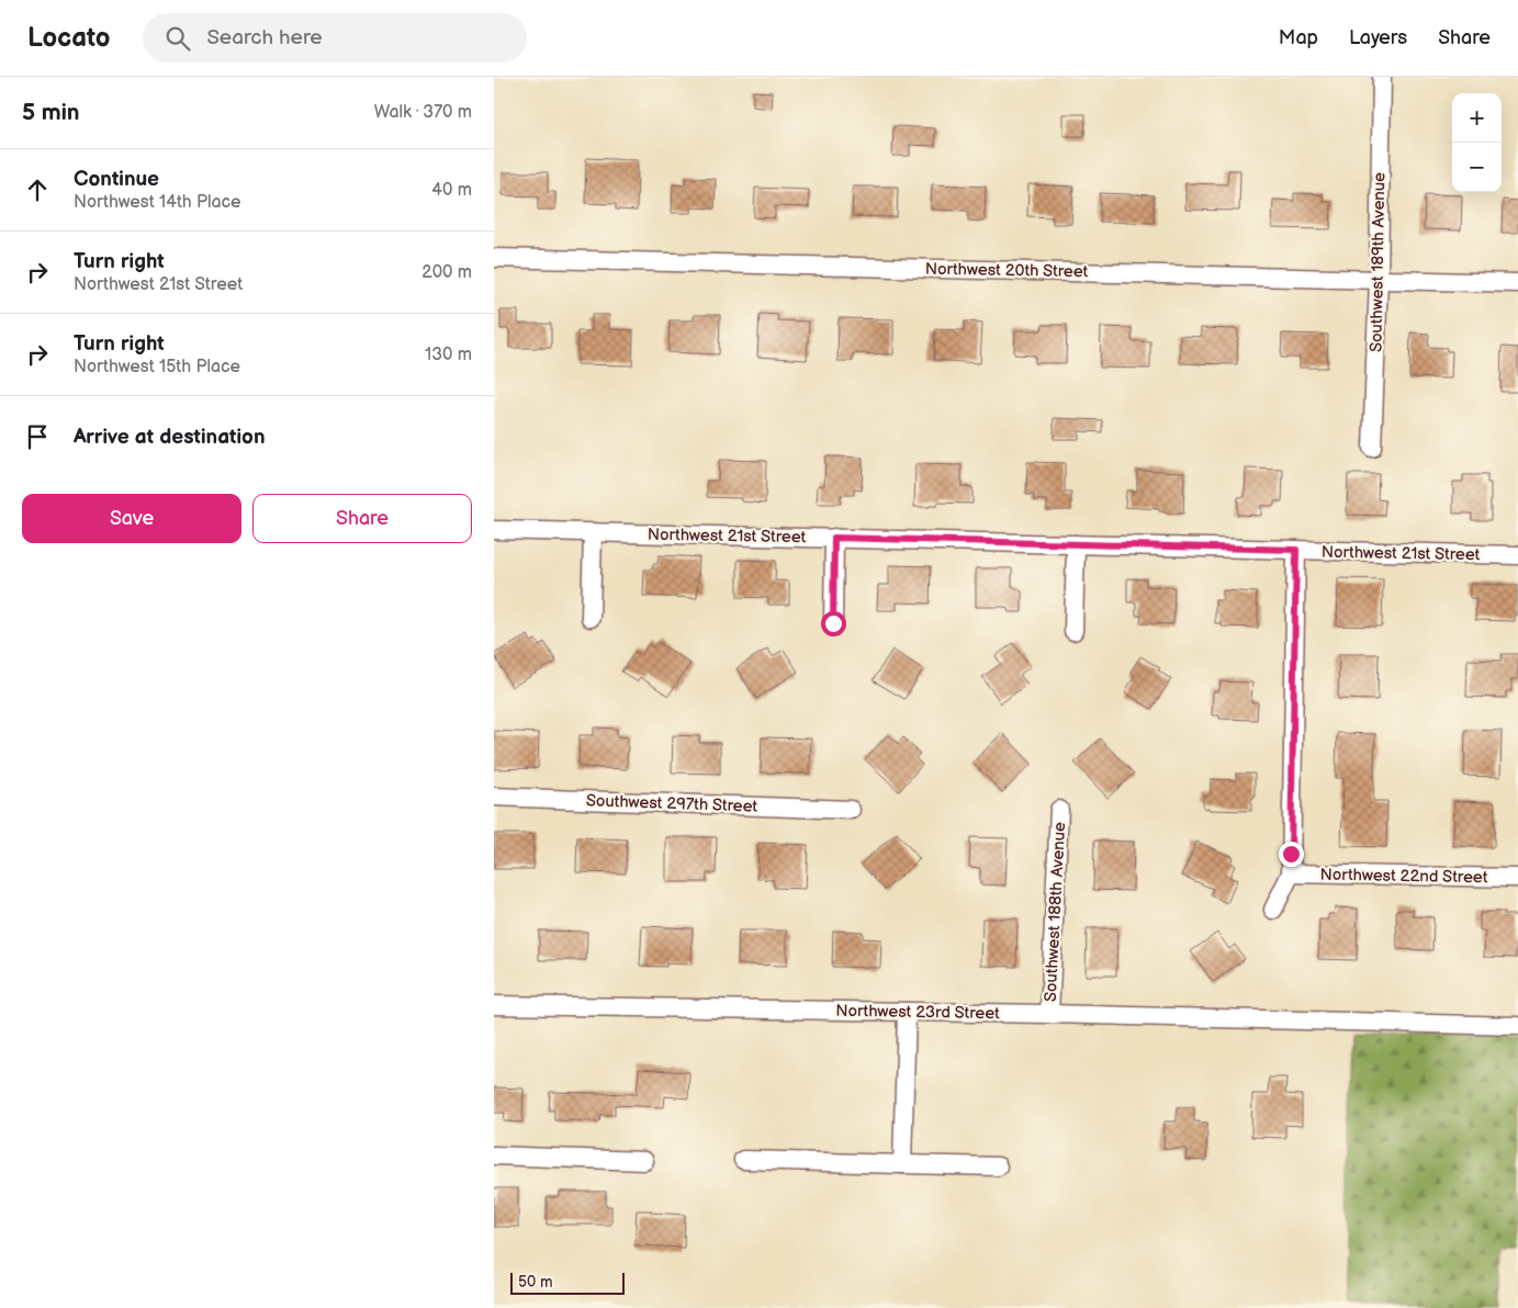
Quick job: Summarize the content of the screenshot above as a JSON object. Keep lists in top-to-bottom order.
{
  "streets": {
    "street": [
      "Southwest 189th Avenue",
      "Northwest 20th Street",
      "Northwest 21st Street",
      "Southwest 297th Street",
      "Northwest 22nd Street",
      "Southwest 188th Avenue",
      "Northwest 23rd Street"
    ]
  },
  "crossings": [
    ["Southwest 189th Avenue", "Northwest 20th Street"],
    ["Southwest 188th Avenue", "Northwest 23rd Street"]
  ],
  "scale_bar": "50 m",
  "page": {
    "header": "Locato",
    "search": "Search here",
    "nav": ["Map", "Layers", "Share"],
    "heading": ["5 min", "Walk · 370 m"],
    "map_buttons": ["+", "−"],
    "list": [
      ["Continue", "Northwest 14th Place", "40 m"],
      ["Turn right", "Northwest 21st Street", "200 m"],
      ["Turn right", "Northwest 15th Place", "130 m"],
      "Arrive at destination"
    ],
    "buttons": ["Save", "Share"],
    "scale": "50 m"
  }
}
